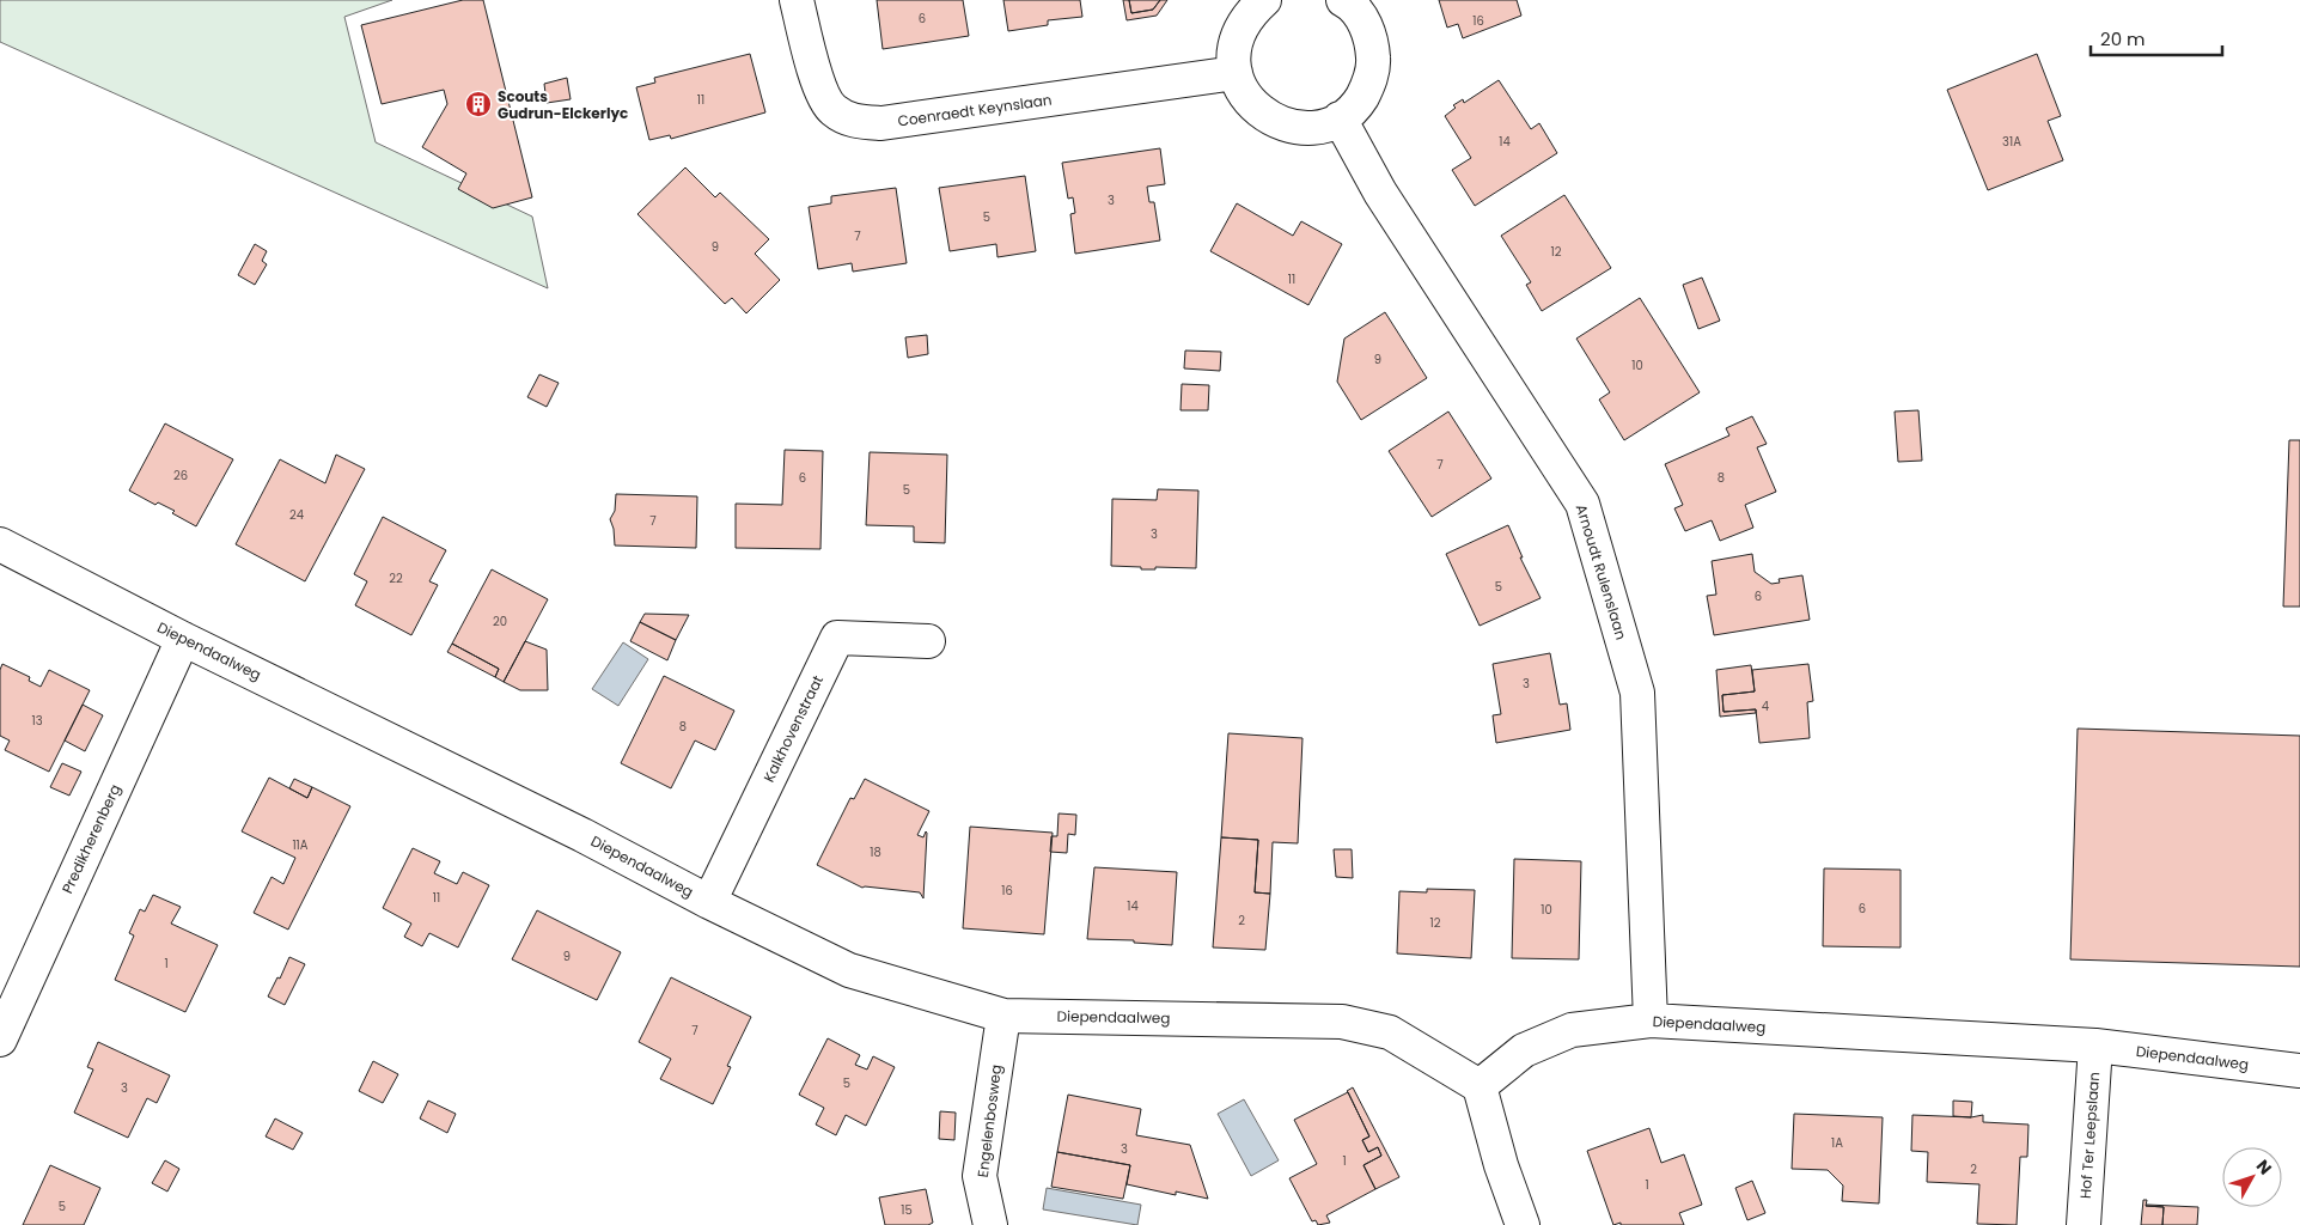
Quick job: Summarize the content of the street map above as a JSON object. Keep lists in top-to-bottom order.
{
  "streets": {
    "street": [
      "Coenraedt Keynslaan",
      "Arnoudt Rulenslaan",
      "Diependaalweg",
      "Kalkhovenstraat",
      "Predikherenberg",
      "Engelenbosweg",
      "Hof Ter Leepslaan"
    ]
  },
  "crossings": [
    ["Arnoudt Rulenslaan", "Diependaalweg"],
    ["Diependaalweg", "Kalkhovenstraat"],
    ["Diependaalweg", "Predikherenberg"],
    ["Diependaalweg", "Engelenbosweg"],
    ["Diependaalweg", "Hof Ter Leepslaan"]
  ],
  "places": {
    "building": ["Scouts Gudrun-Elckerlyc"]
  },
  "house_numbers": [
    "6",
    "16",
    "11",
    "14",
    "31A",
    "3",
    "5",
    "7",
    "9",
    "12",
    "11",
    "9",
    "10",
    "7",
    "26",
    "6",
    "8",
    "5",
    "24",
    "7",
    "3",
    "22",
    "5",
    "6",
    "20",
    "3",
    "4",
    "13",
    "8",
    "11A",
    "18",
    "16",
    "11",
    "14",
    "6",
    "10",
    "2",
    "12",
    "9",
    "1",
    "7",
    "5",
    "3",
    "1A",
    "3",
    "1",
    "2",
    "1",
    "5",
    "15"
  ],
  "scale_bar": "20 m",
  "north": "top right"
}
